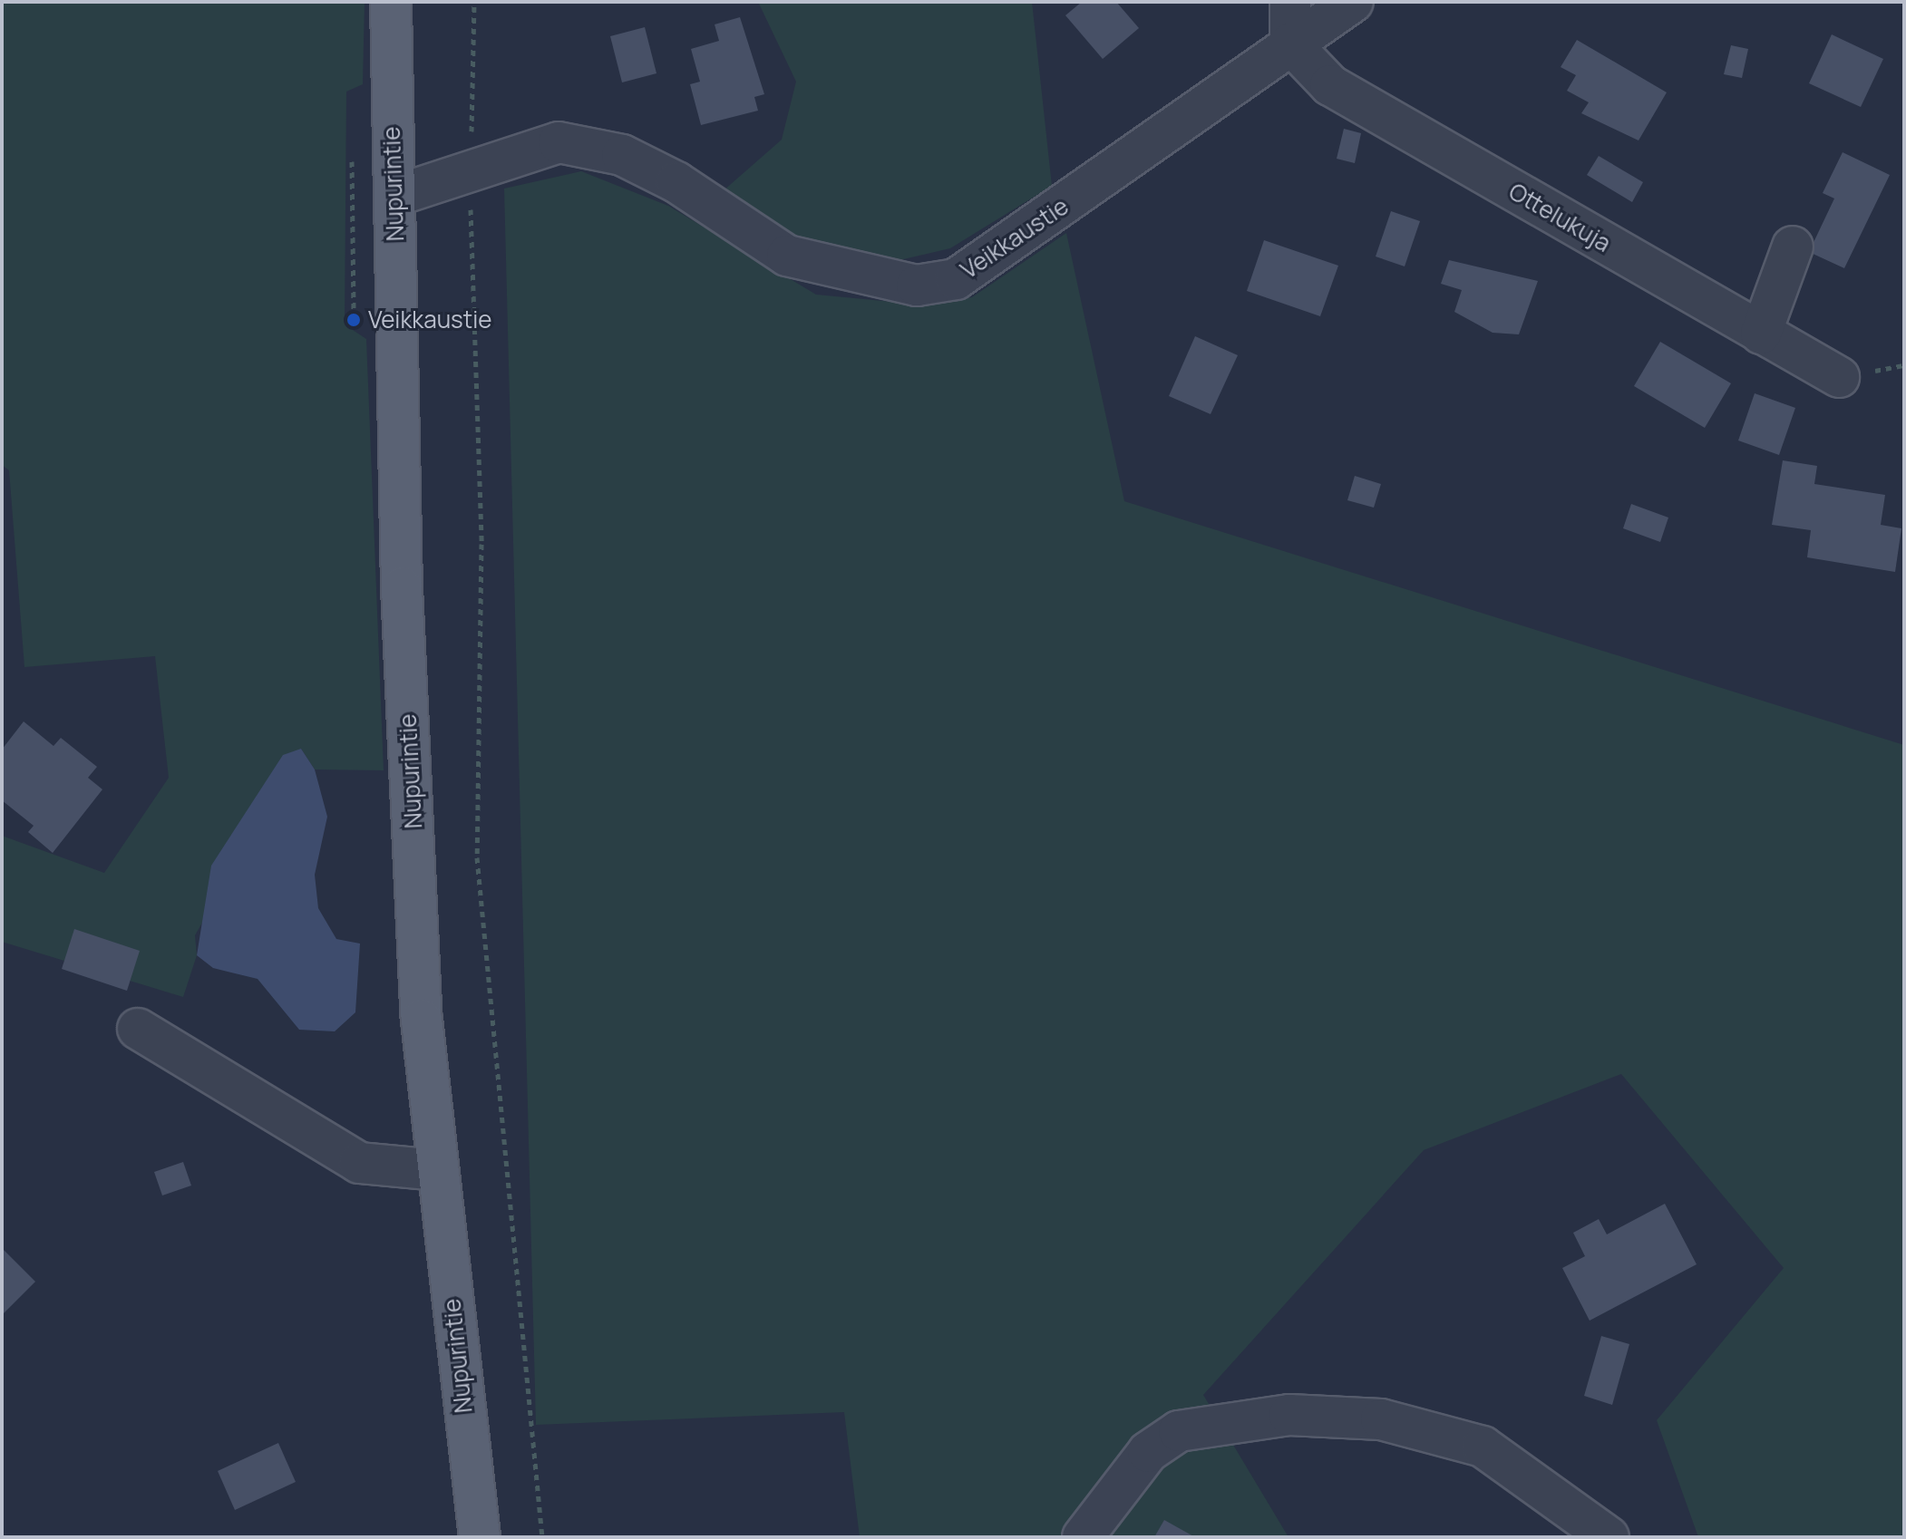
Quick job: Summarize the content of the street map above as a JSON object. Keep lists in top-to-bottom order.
{
  "streets": {
    "main road": ["Nupurintie"],
    "street": ["Ottelukuja", "Veikkaustie"]
  },
  "crossings": [
    ["Nupurintie", "Veikkaustie"],
    ["Ottelukuja", "Veikkaustie"]
  ],
  "places": ["Veikkaustie"]
}
